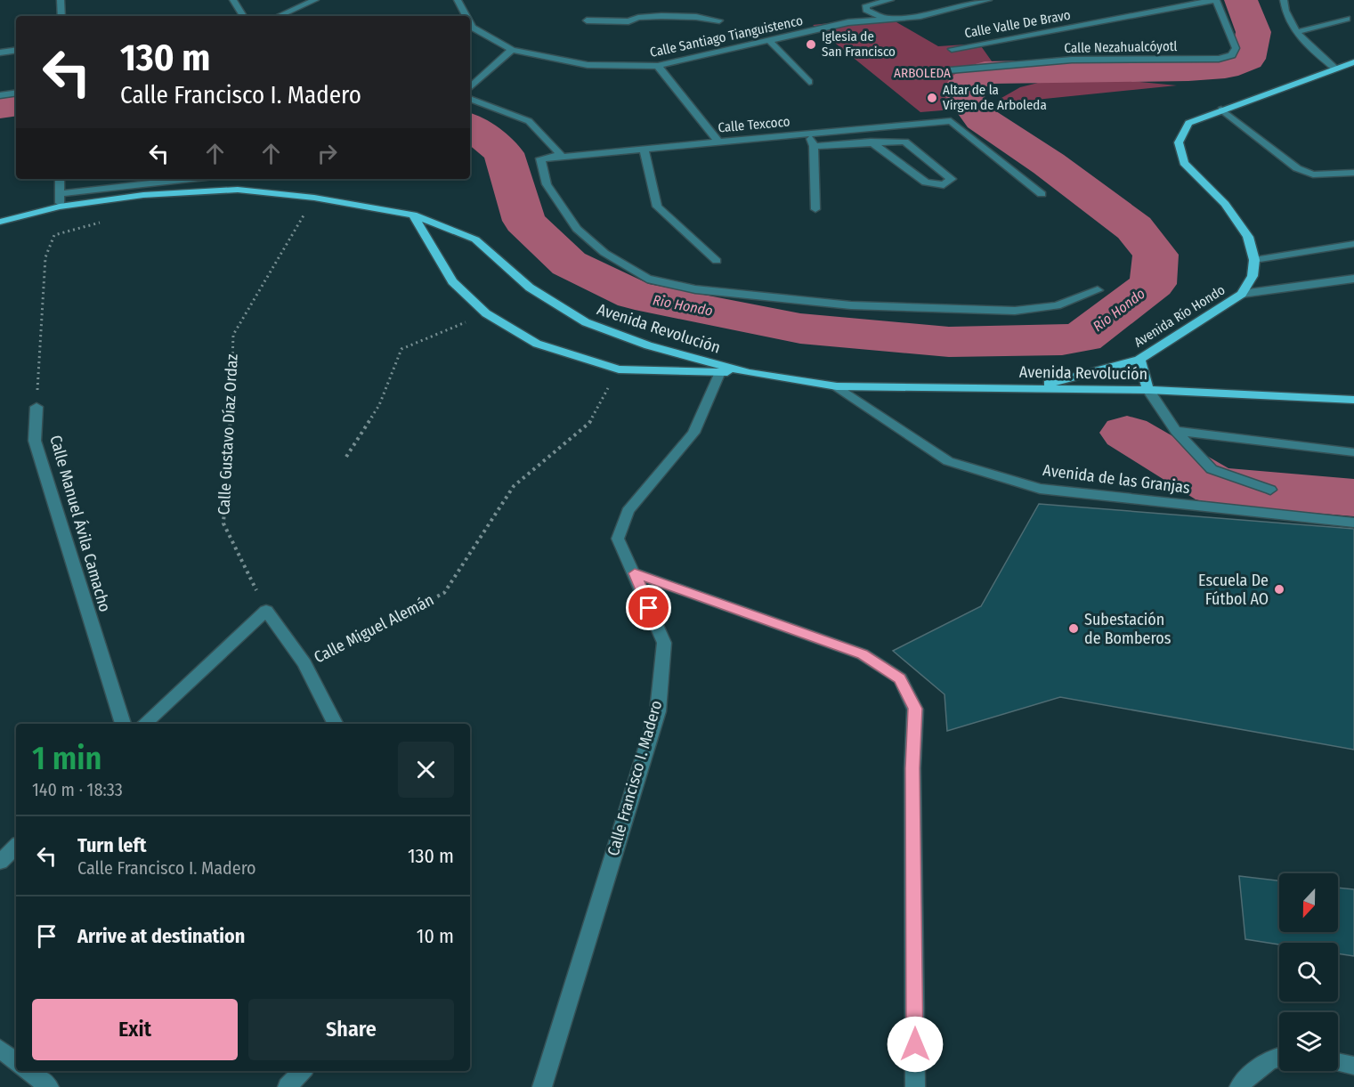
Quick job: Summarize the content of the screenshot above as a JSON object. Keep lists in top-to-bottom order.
{
  "streets": {
    "main road": ["Avenida Río Hondo", "Avenida Revolución"],
    "street": [
      "Calle Valle De Bravo",
      "Calle Santiago Tianguistenco",
      "Calle Nezahualcóyotl",
      "Calle Texcoco",
      "Avenida de las Granjas",
      "Calle Manuel Ávila Camacho",
      "Calle Francisco I. Madero"
    ],
    "path": ["Calle Gustavo Díaz Ordaz", "Calle Miguel Alemán"]
  },
  "crossings": [
    ["Calle Valle De Bravo", "Calle Nezahualcóyotl"],
    ["Avenida Río Hondo", "Avenida Revolución"],
    ["Avenida Revolución", "Avenida de las Granjas"],
    ["Avenida Revolución", "Calle Miguel Alemán"],
    ["Avenida Revolución", "Calle Francisco I. Madero"]
  ],
  "water": ["Rio Hondo"],
  "parks": ["ARBOLEDA"],
  "places": [
    "Iglesia de San Francisco",
    "Altar de la Virgen de Arboleda",
    "Escuela De Fútbol AO",
    "Subestación de Bomberos"
  ],
  "north": "bottom",
  "page": {
    "turn": ["130 m", "Calle Francisco I. Madero"],
    "heading": ["1 min", "140 m · 18:33"],
    "list": [
      {
        "name": "Turn left",
        "note": "Calle Francisco I. Madero",
        "value": "130 m"
      },
      {
        "name": "Arrive at destination",
        "value": "10 m"
      }
    ],
    "buttons": ["Exit", "Share"]
  }
}
